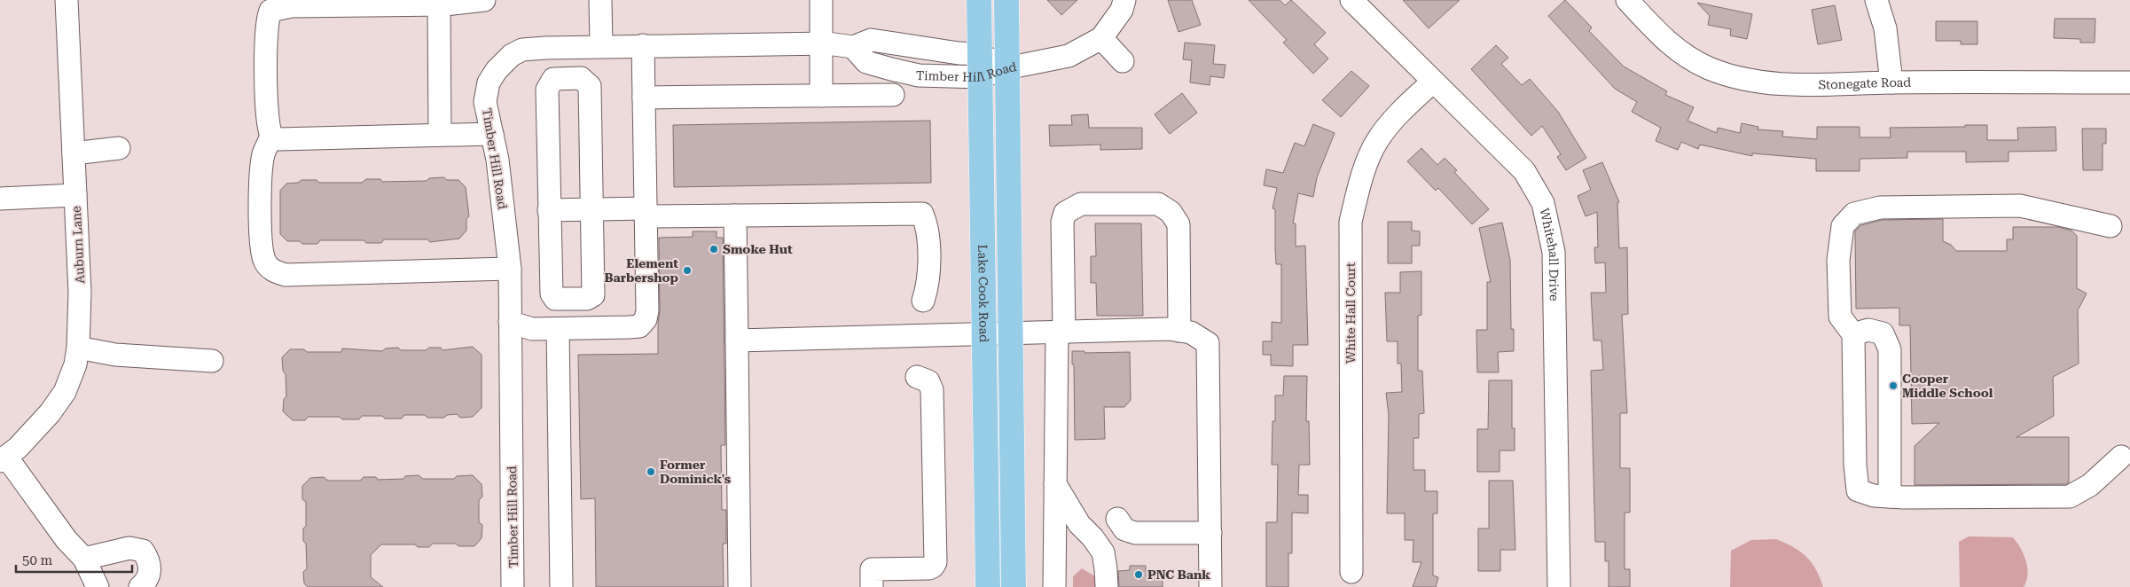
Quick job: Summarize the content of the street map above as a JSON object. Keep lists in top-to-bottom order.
{
  "streets": {
    "main road": ["Lake Cook Road"],
    "street": [
      "Timber Hill Road",
      "Stonegate Road",
      "Auburn Lane",
      "Whitehall Drive",
      "White Hall Court"
    ]
  },
  "crossings": [
    ["Timber Hill Road", "Lake Cook Road"],
    ["Whitehall Drive", "White Hall Court"]
  ],
  "places": [
    "Smoke Hut",
    "Element Barbershop",
    "Cooper Middle School",
    "Former Dominick's",
    "PNC Bank"
  ],
  "scale_bar": "50 m"
}
